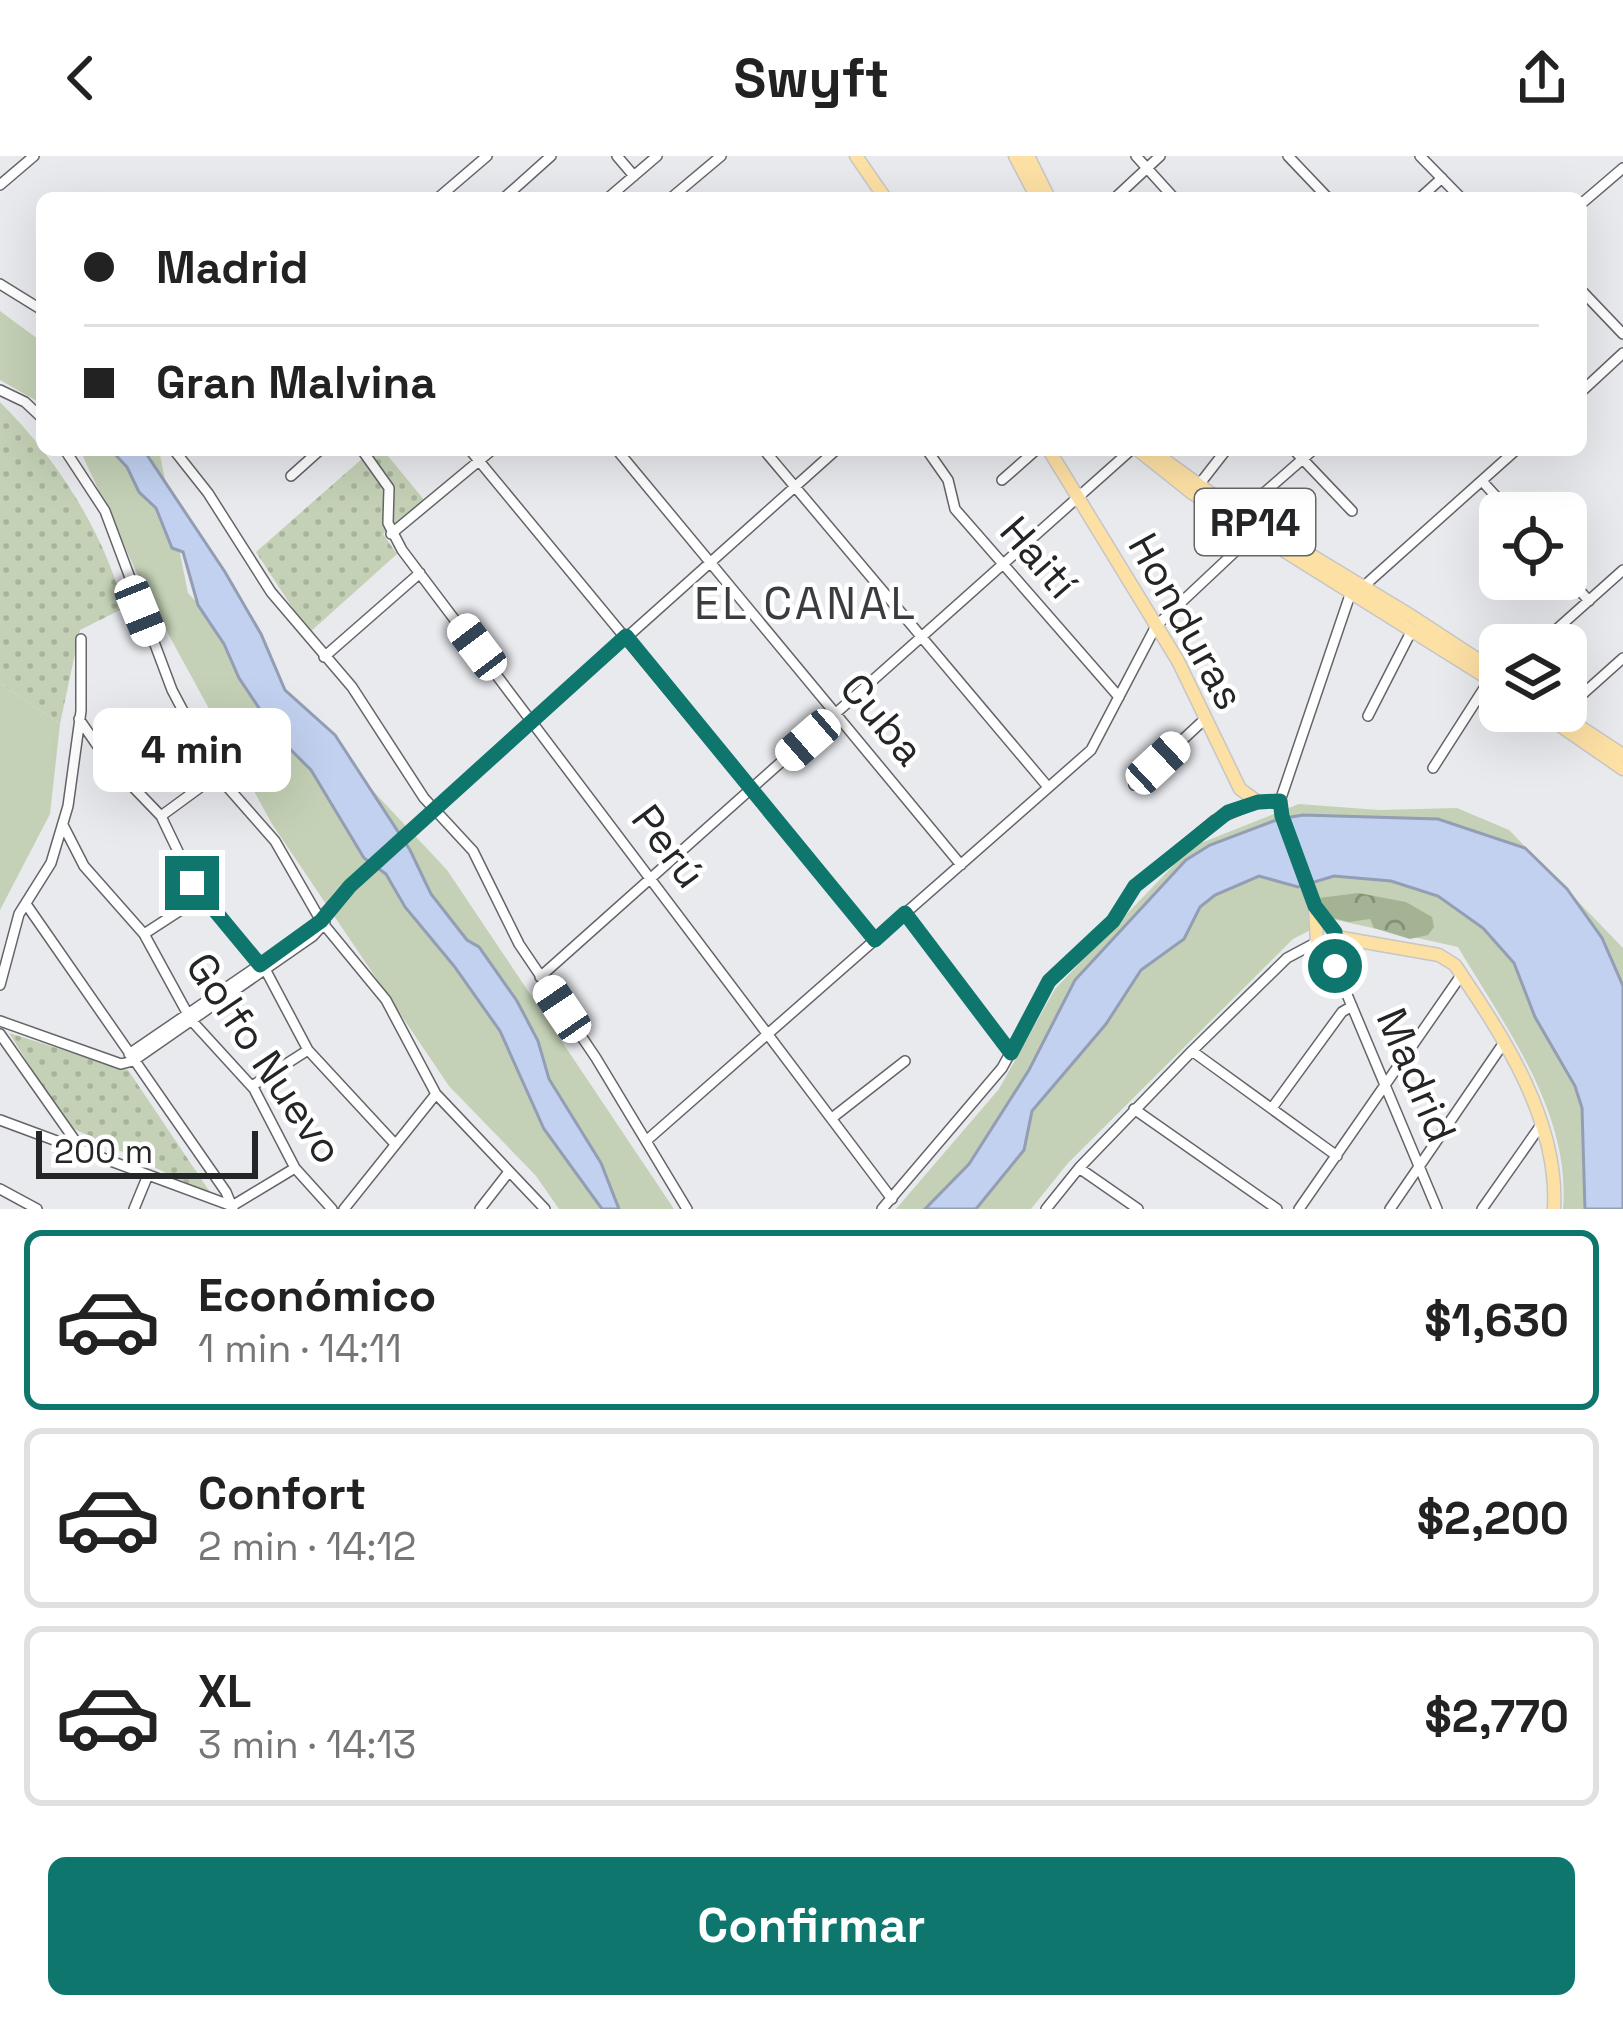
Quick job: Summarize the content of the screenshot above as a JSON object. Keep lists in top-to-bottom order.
{
  "streets": {
    "main road": ["RP14", "Honduras", "Madrid"],
    "street": [
      "Haití",
      "Cuba",
      "Perú",
      "Golfo Nuevo"
    ]
  },
  "crossings": [
    ["RP14", "Madrid"]
  ],
  "districts": ["EL CANAL"],
  "scale_bar": "200 m",
  "page": {
    "header": "Swyft",
    "banner": ["Madrid", "Gran Malvina"],
    "bubble": "4 min",
    "scale": "200 m",
    "list": [
      {
        "name": "Económico",
        "note": "1 min · 14:11",
        "value": "$1,630"
      },
      {
        "name": "Confort",
        "note": "2 min · 14:12",
        "value": "$2,200"
      },
      {
        "name": "XL",
        "note": "3 min · 14:13",
        "value": "$2,770"
      }
    ],
    "buttons": "Confirmar"
  }
}
